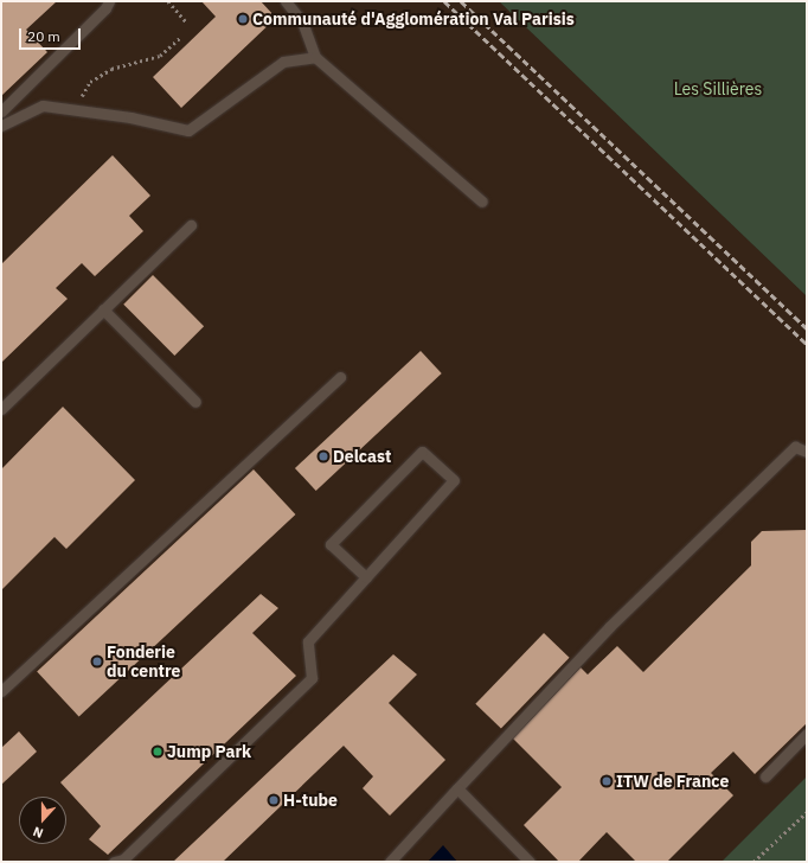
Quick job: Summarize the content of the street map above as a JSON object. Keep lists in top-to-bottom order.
{
  "parks": ["Les Sillières"],
  "places": [
    "Communauté d'Agglomération Val Parisis",
    "Delcast",
    "Fonderie du centre",
    "Jump Park",
    "ITW de France",
    "H-tube"
  ],
  "scale_bar": "20 m",
  "north": "bottom"
}
